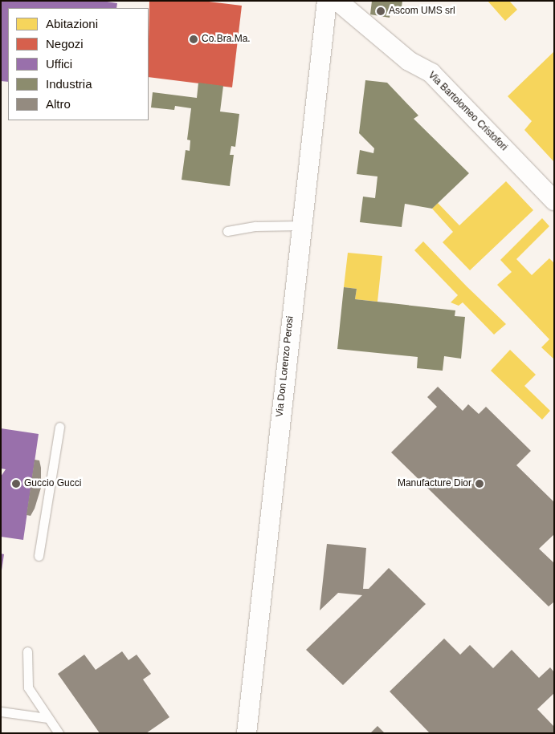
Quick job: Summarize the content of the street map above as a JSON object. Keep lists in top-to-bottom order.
{
  "streets": {
    "street": ["Via Bartolomeo Cristofori", "Via Don Lorenzo Perosi"]
  },
  "places": [
    "Ascom UMS srl",
    "Co.Bra.Ma.",
    "Guccio Gucci",
    "Manufacture Dior"
  ],
  "legend": [
    "Abitazioni",
    "Negozi",
    "Uffici",
    "Industria",
    "Altro"
  ]
}
